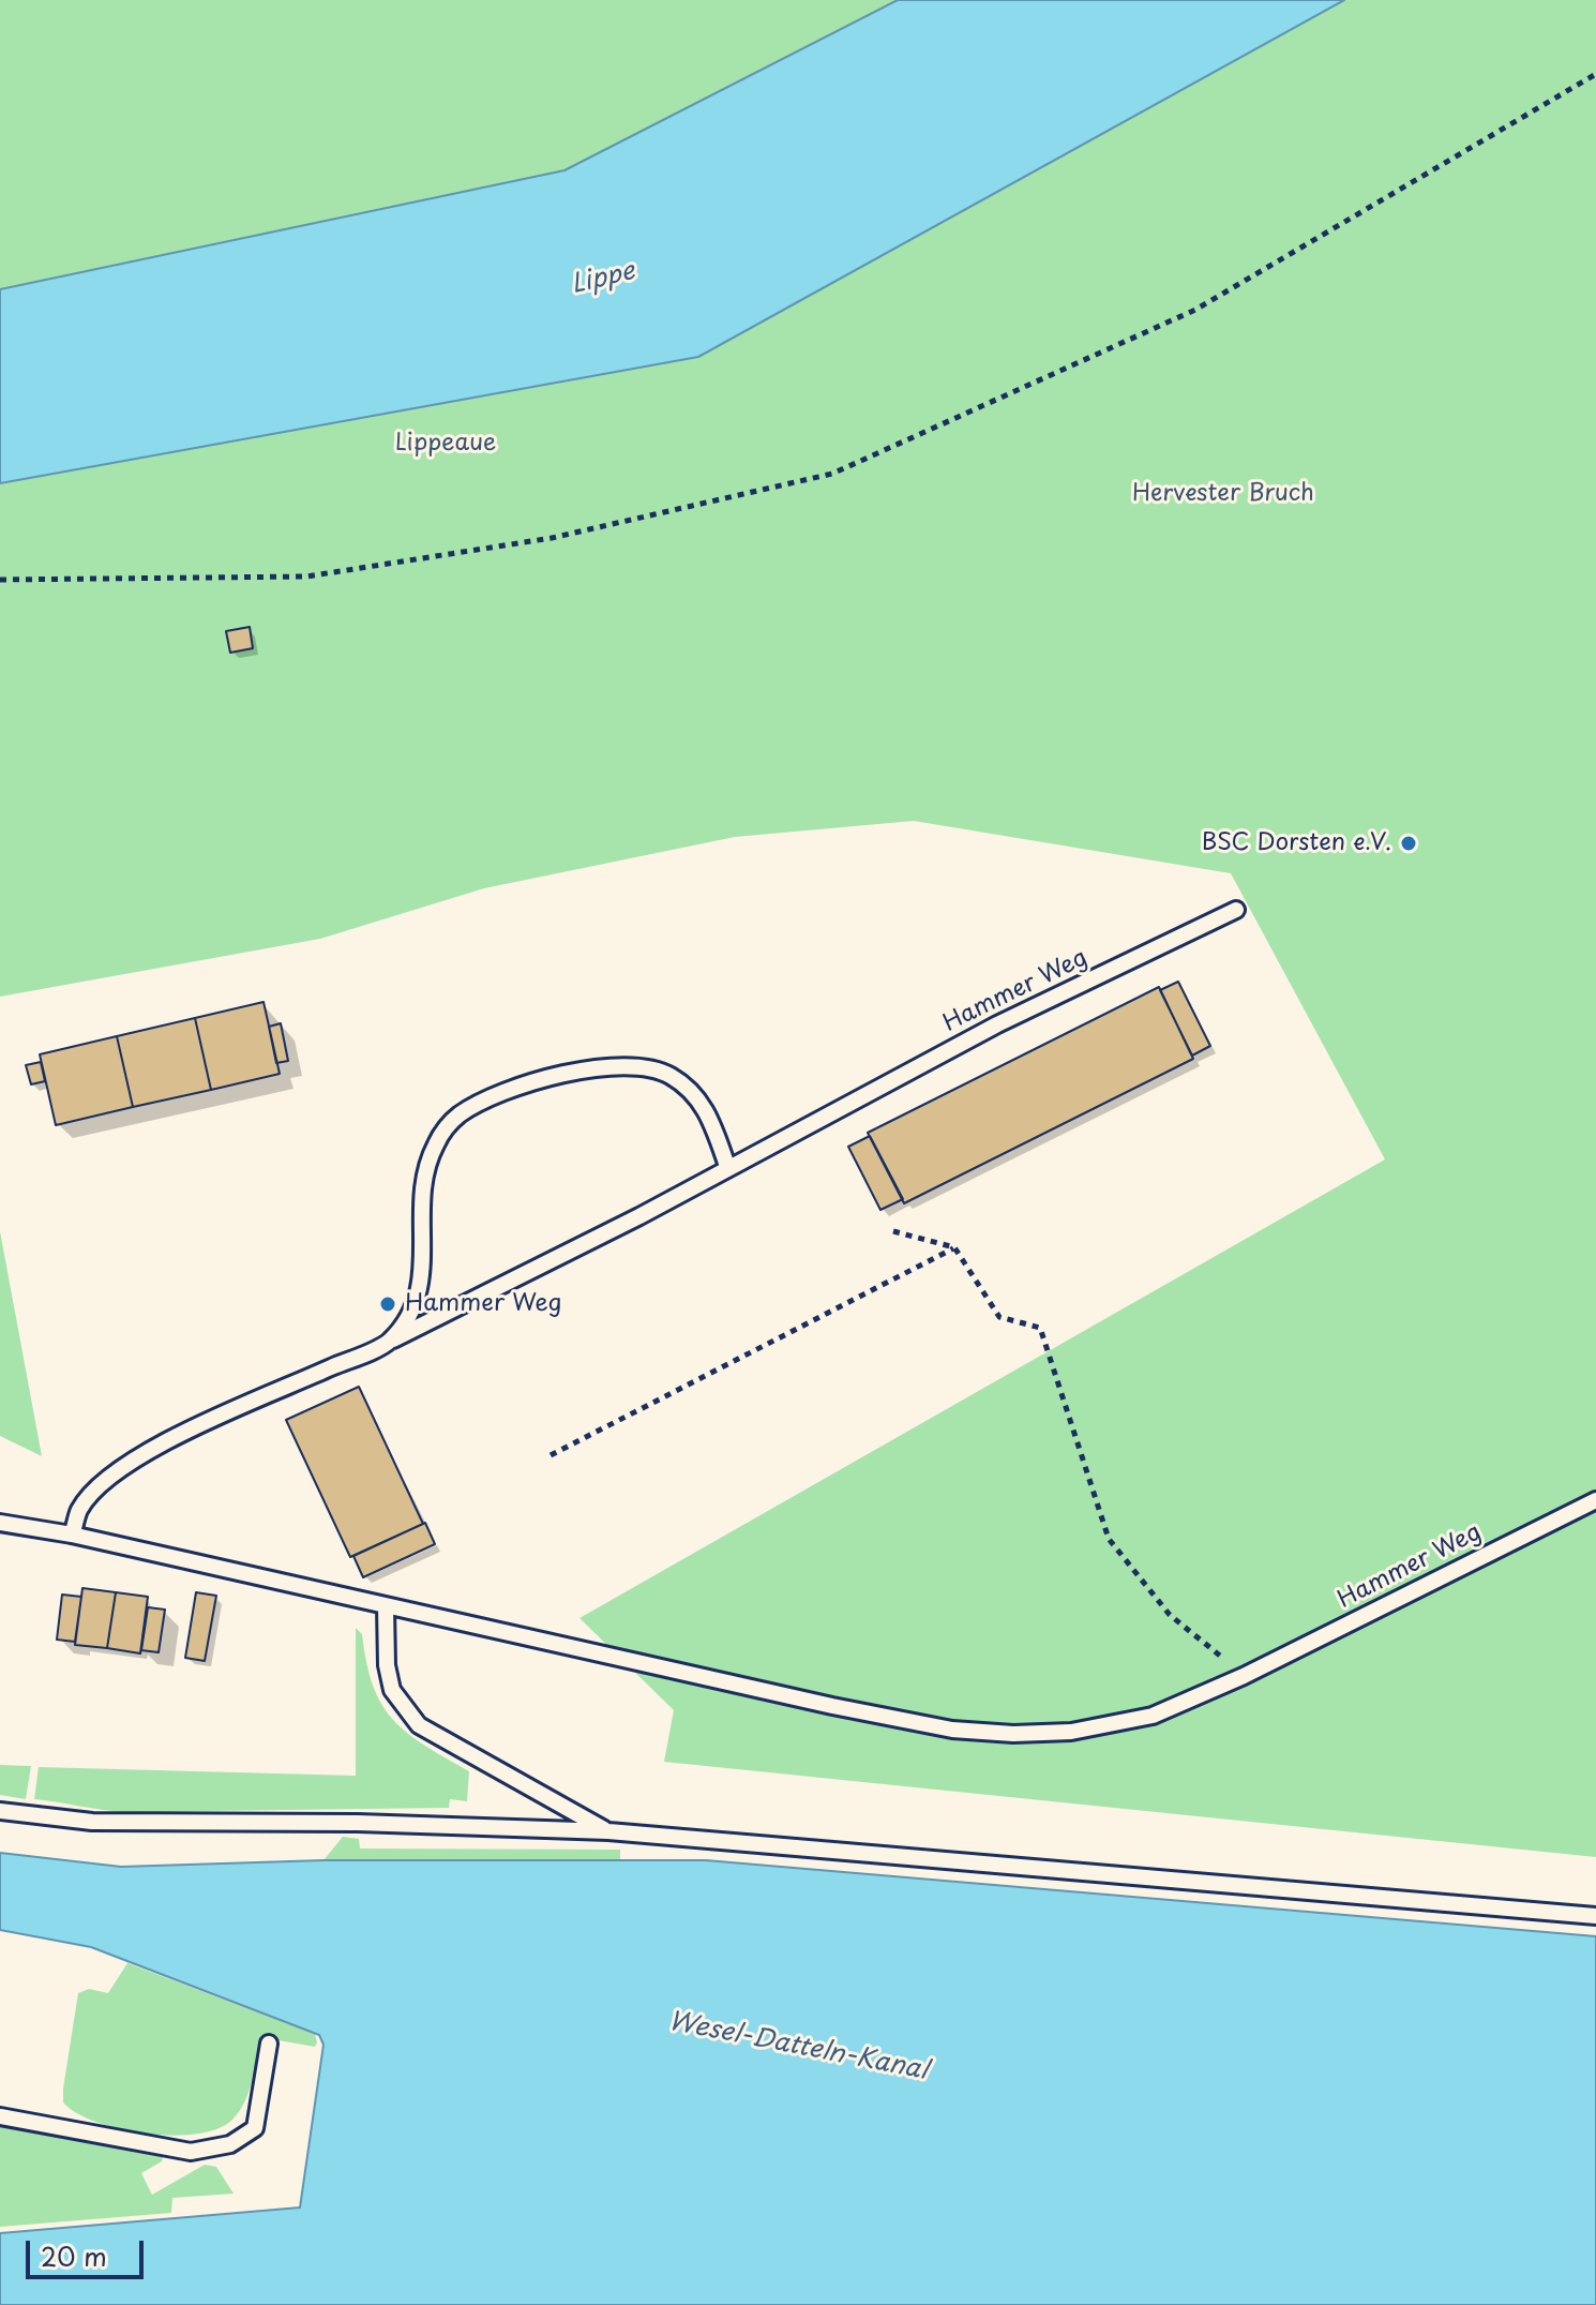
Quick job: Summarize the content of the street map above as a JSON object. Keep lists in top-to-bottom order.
{
  "streets": {
    "lane": ["Hammer Weg"]
  },
  "water": ["Lippe", "Wesel-Datteln-Kanal"],
  "parks": ["Lippeaue", "Hervester Bruch"],
  "places": ["BSC Dorsten e.V.", "Hammer Weg"],
  "scale_bar": "20 m"
}
